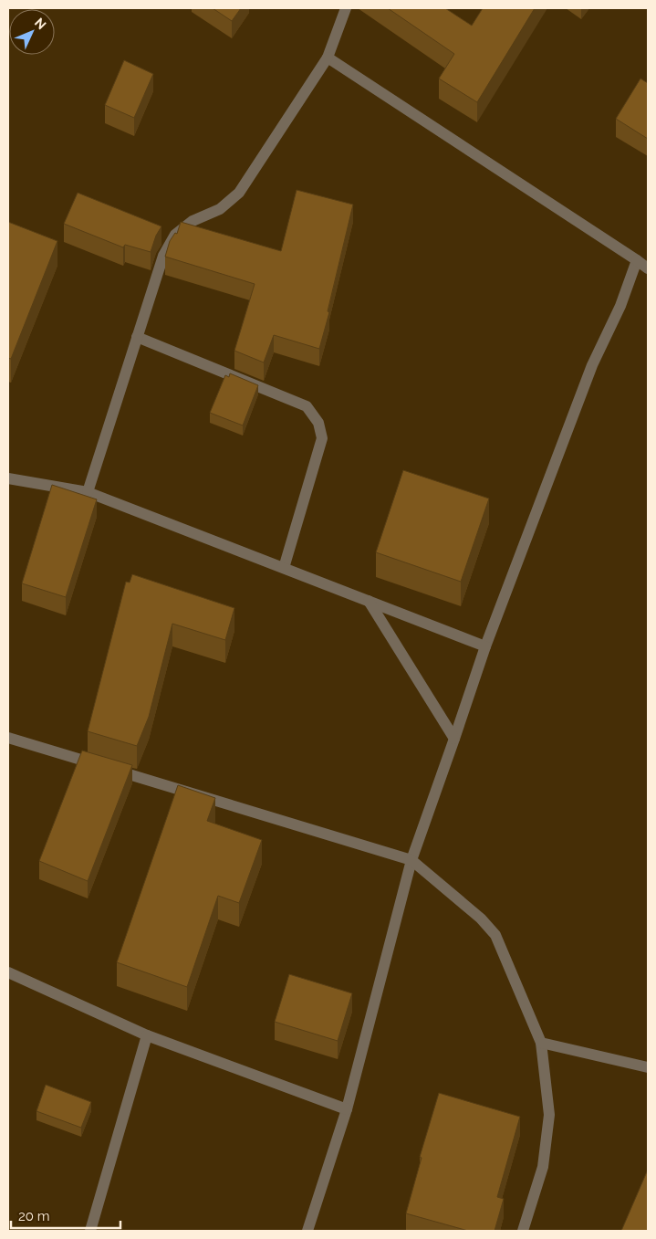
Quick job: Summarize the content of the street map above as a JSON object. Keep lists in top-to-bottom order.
{
  "scale_bar": "20 m",
  "north": "top right"
}
